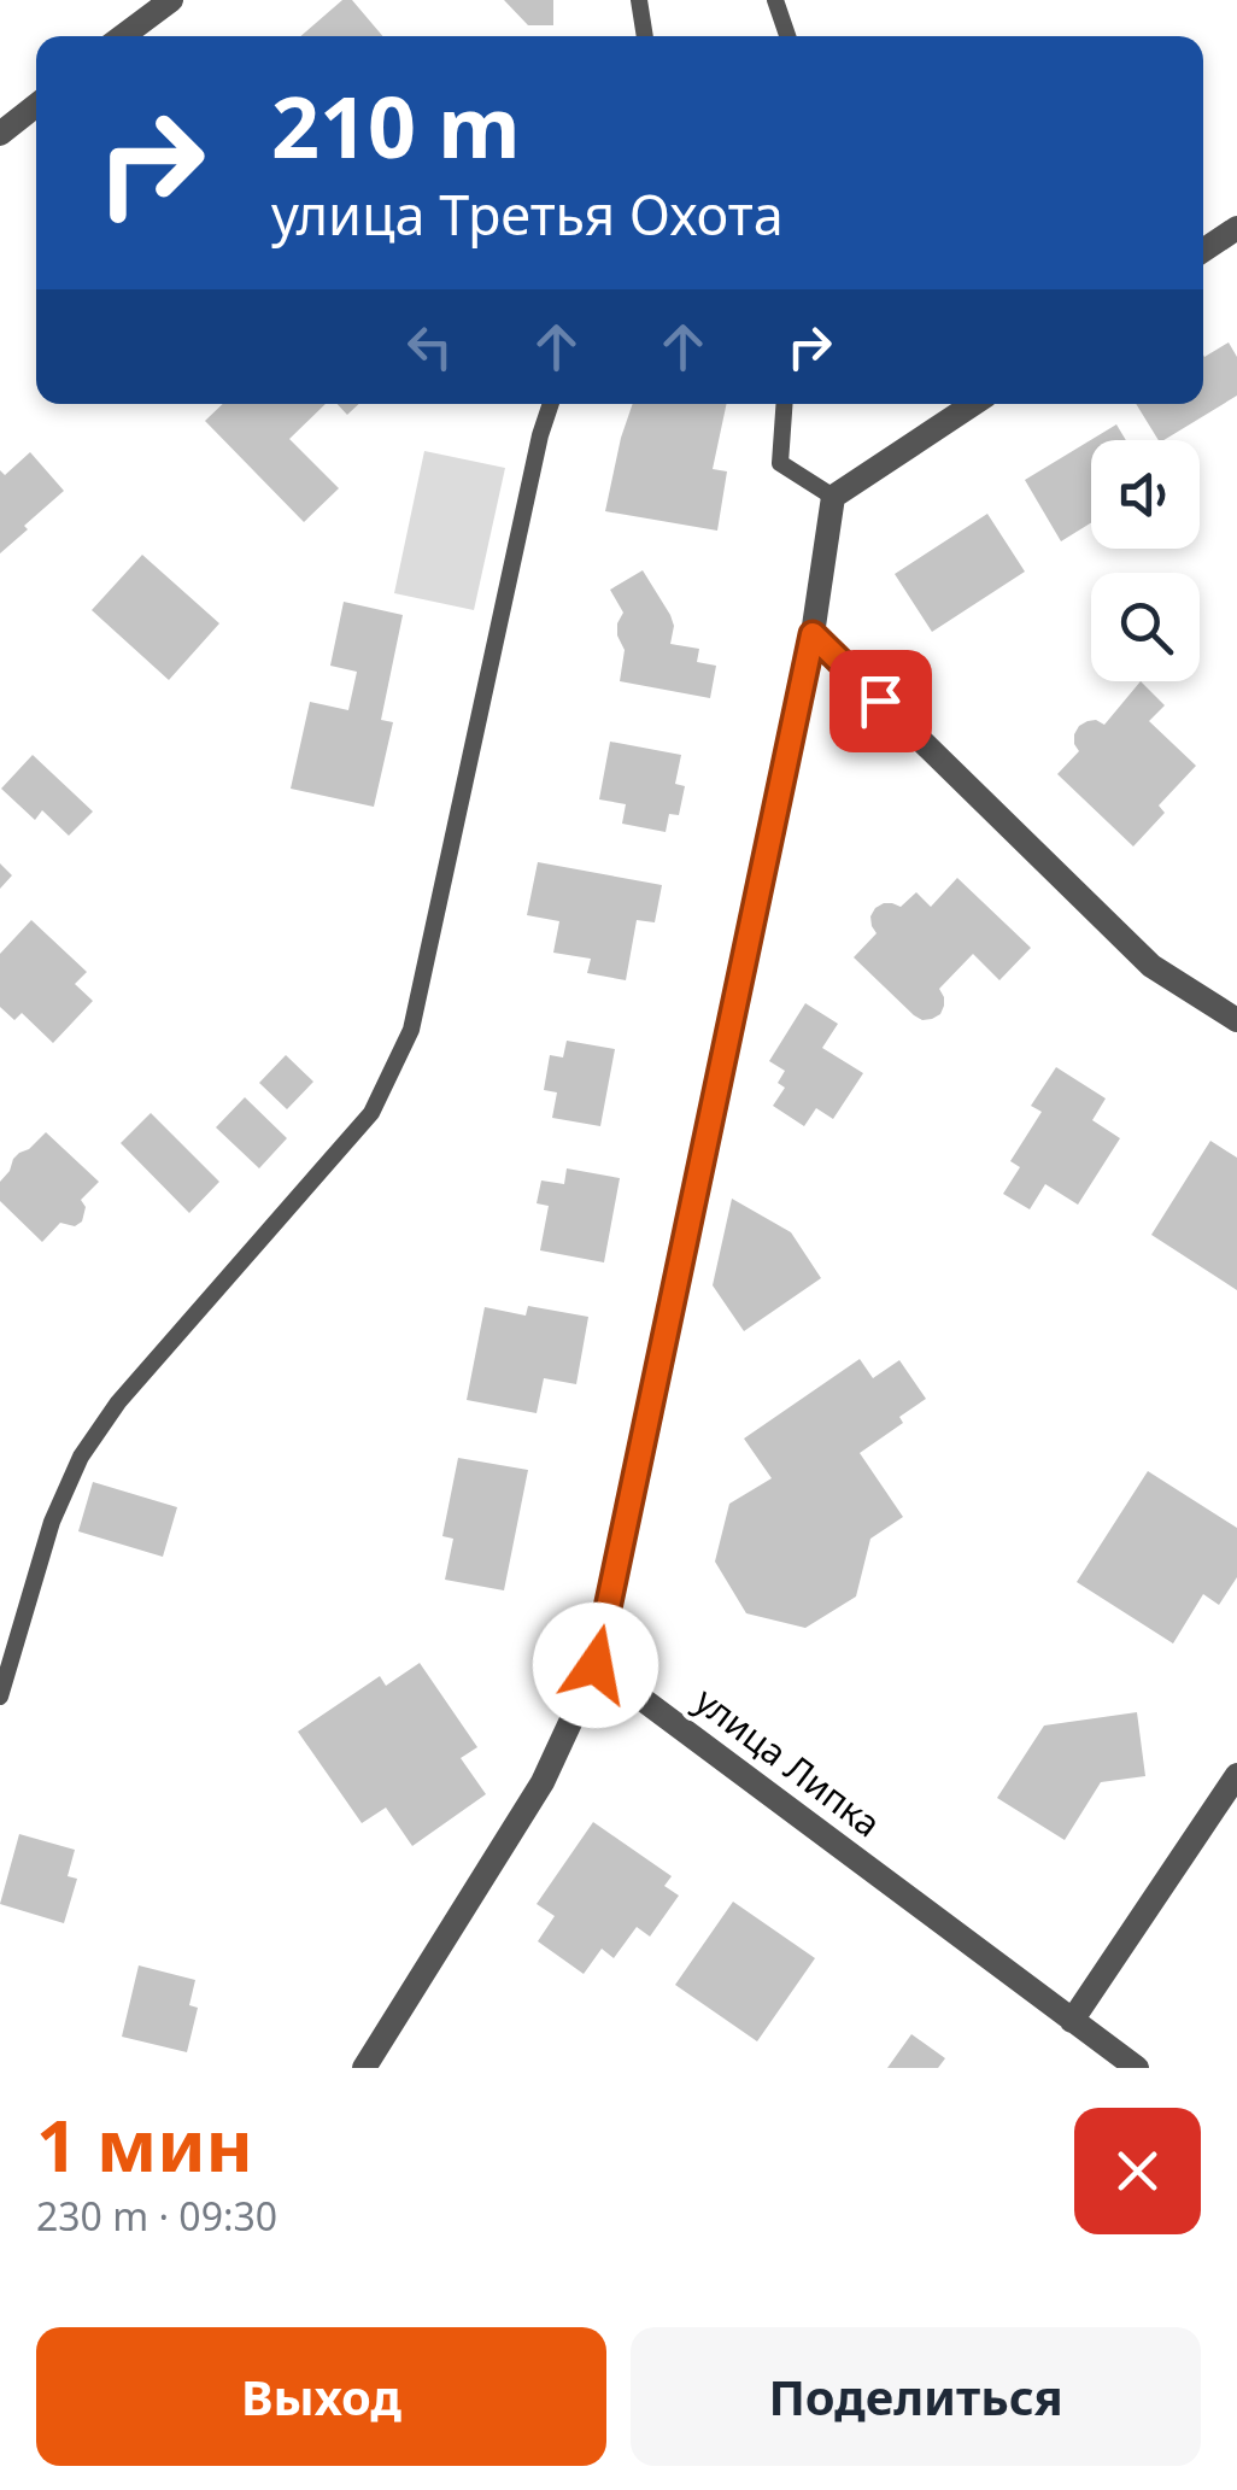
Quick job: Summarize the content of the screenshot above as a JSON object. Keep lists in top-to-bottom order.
{
  "streets": {
    "street": ["улица Липка"]
  },
  "page": {
    "turn": ["210 m", "улица Третья Охота"],
    "heading": ["1 мин", "230 m · 09:30"],
    "buttons": ["Выход", "Поделиться"]
  }
}
